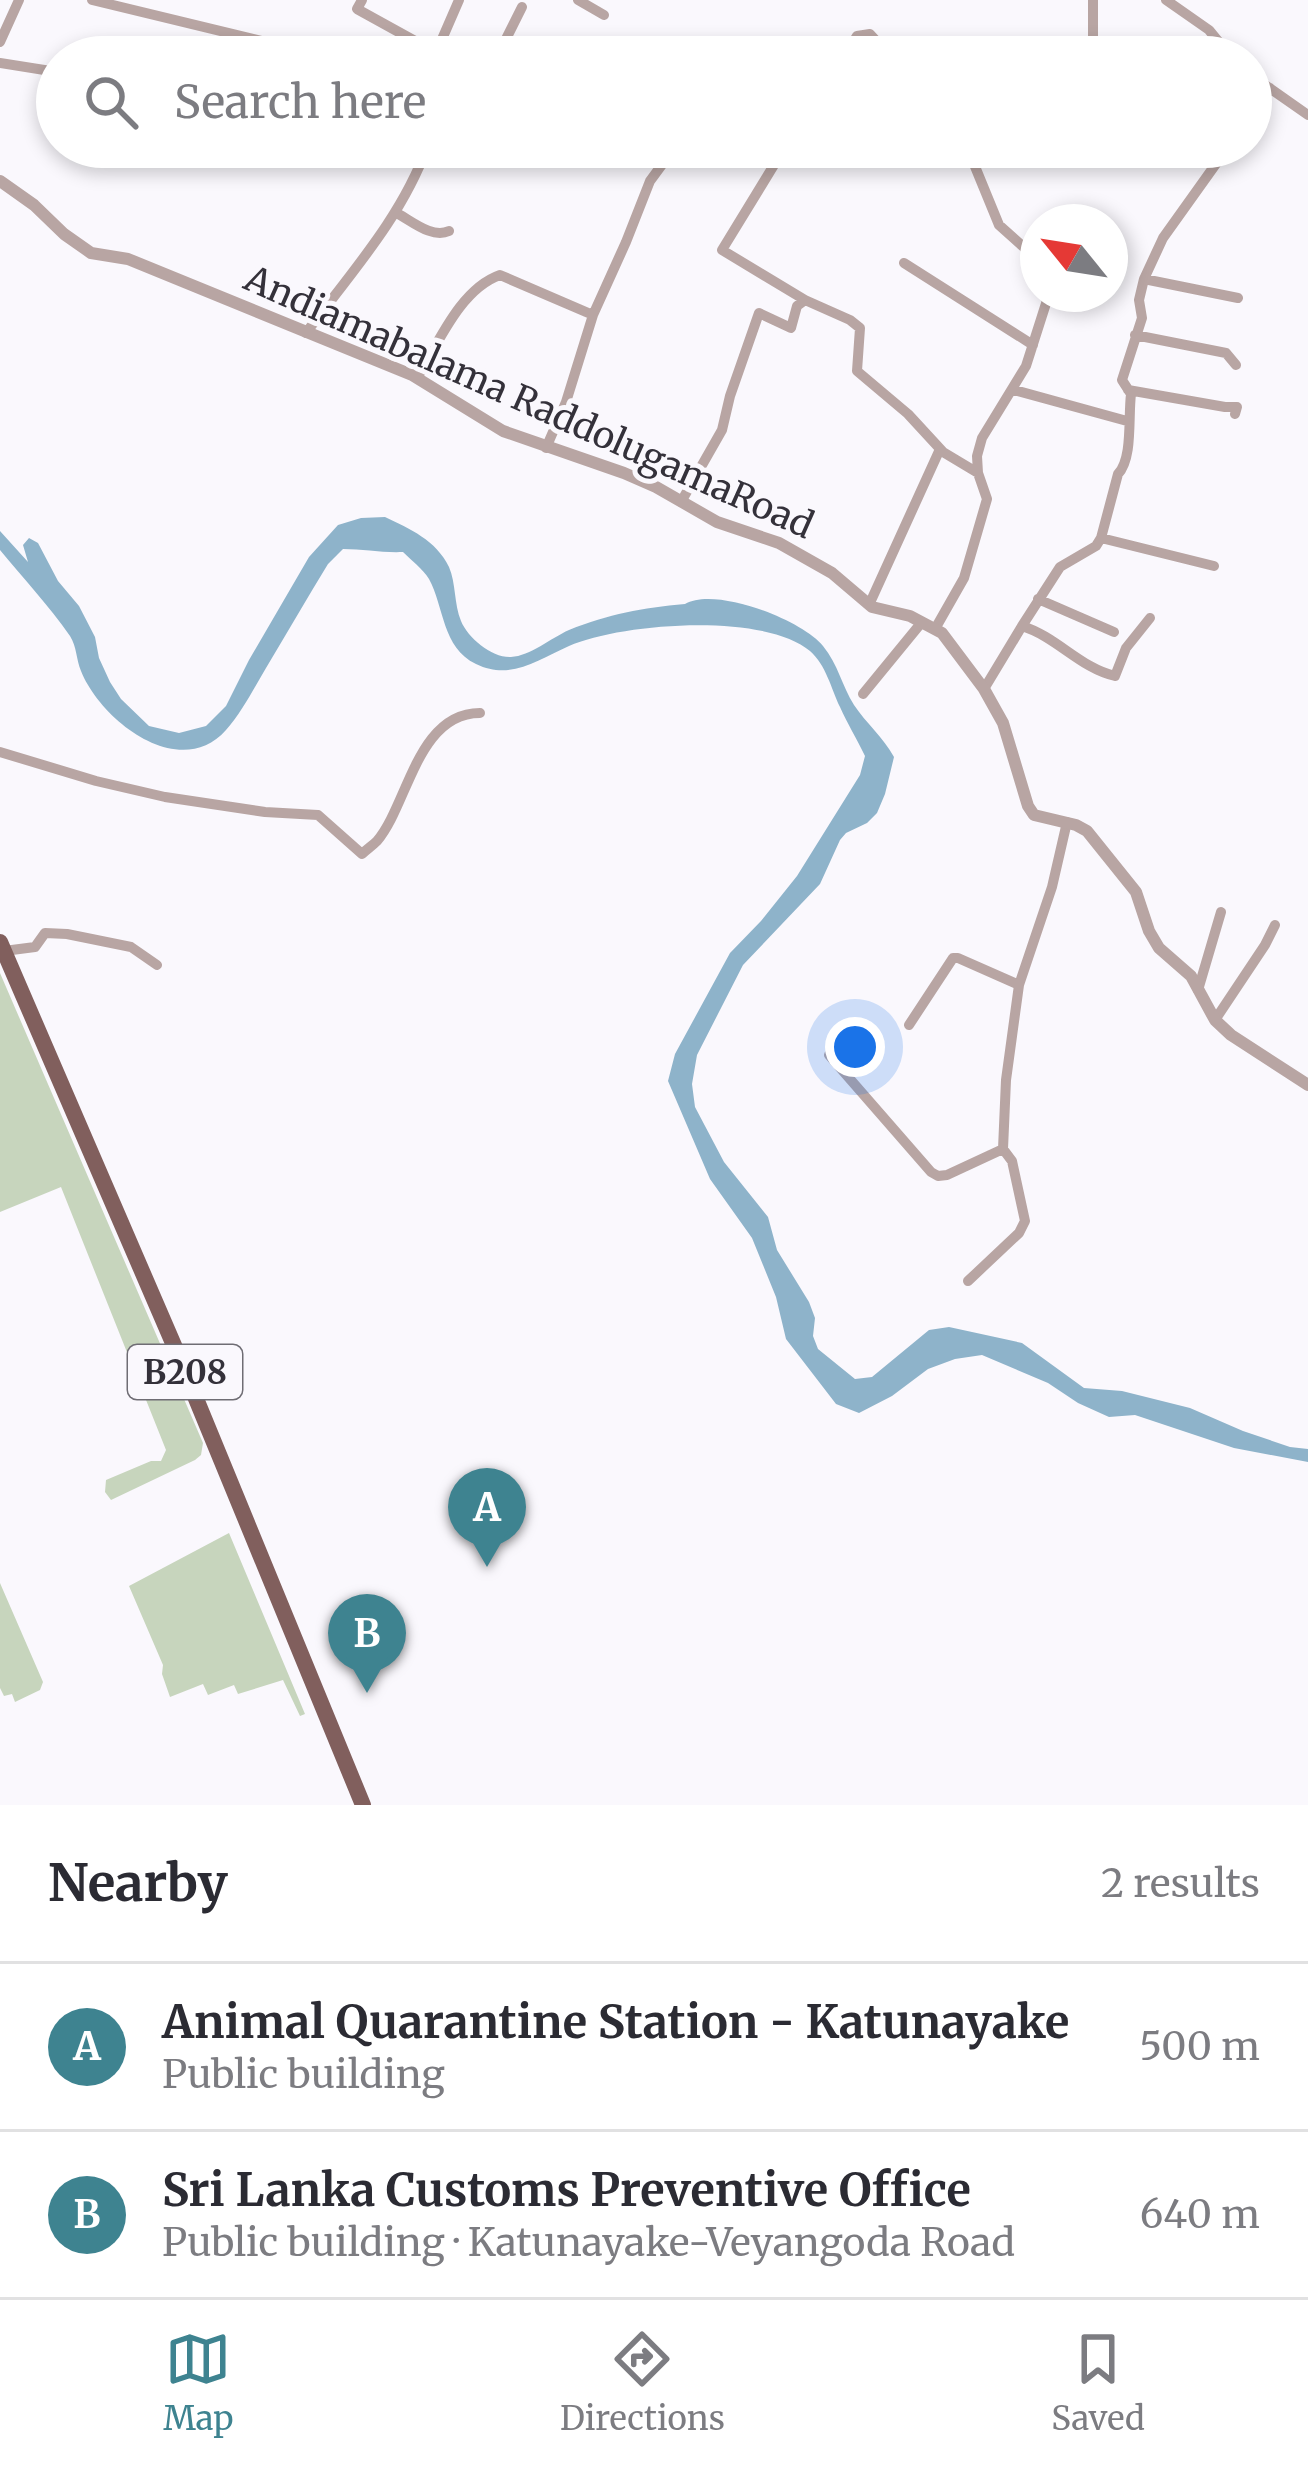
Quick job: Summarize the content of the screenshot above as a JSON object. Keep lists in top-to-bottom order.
{
  "streets": {
    "main road": ["B208"],
    "street": ["Andiamabalama RaddolugamaRoad"]
  },
  "north": "top left",
  "page": {
    "search": "Search here",
    "pins": ["A", "B"],
    "heading": ["Nearby", "2 results"],
    "list": [
      {
        "mark": "A",
        "name": "Animal Quarantine Station - Katunayake",
        "note": "Public building",
        "value": "500 m"
      },
      {
        "mark": "B",
        "name": "Sri Lanka Customs Preventive Office",
        "note": "Public building · Katunayake-Veyangoda Road",
        "value": "640 m"
      }
    ],
    "nav": ["Map", "Directions", "Saved"]
  }
}
